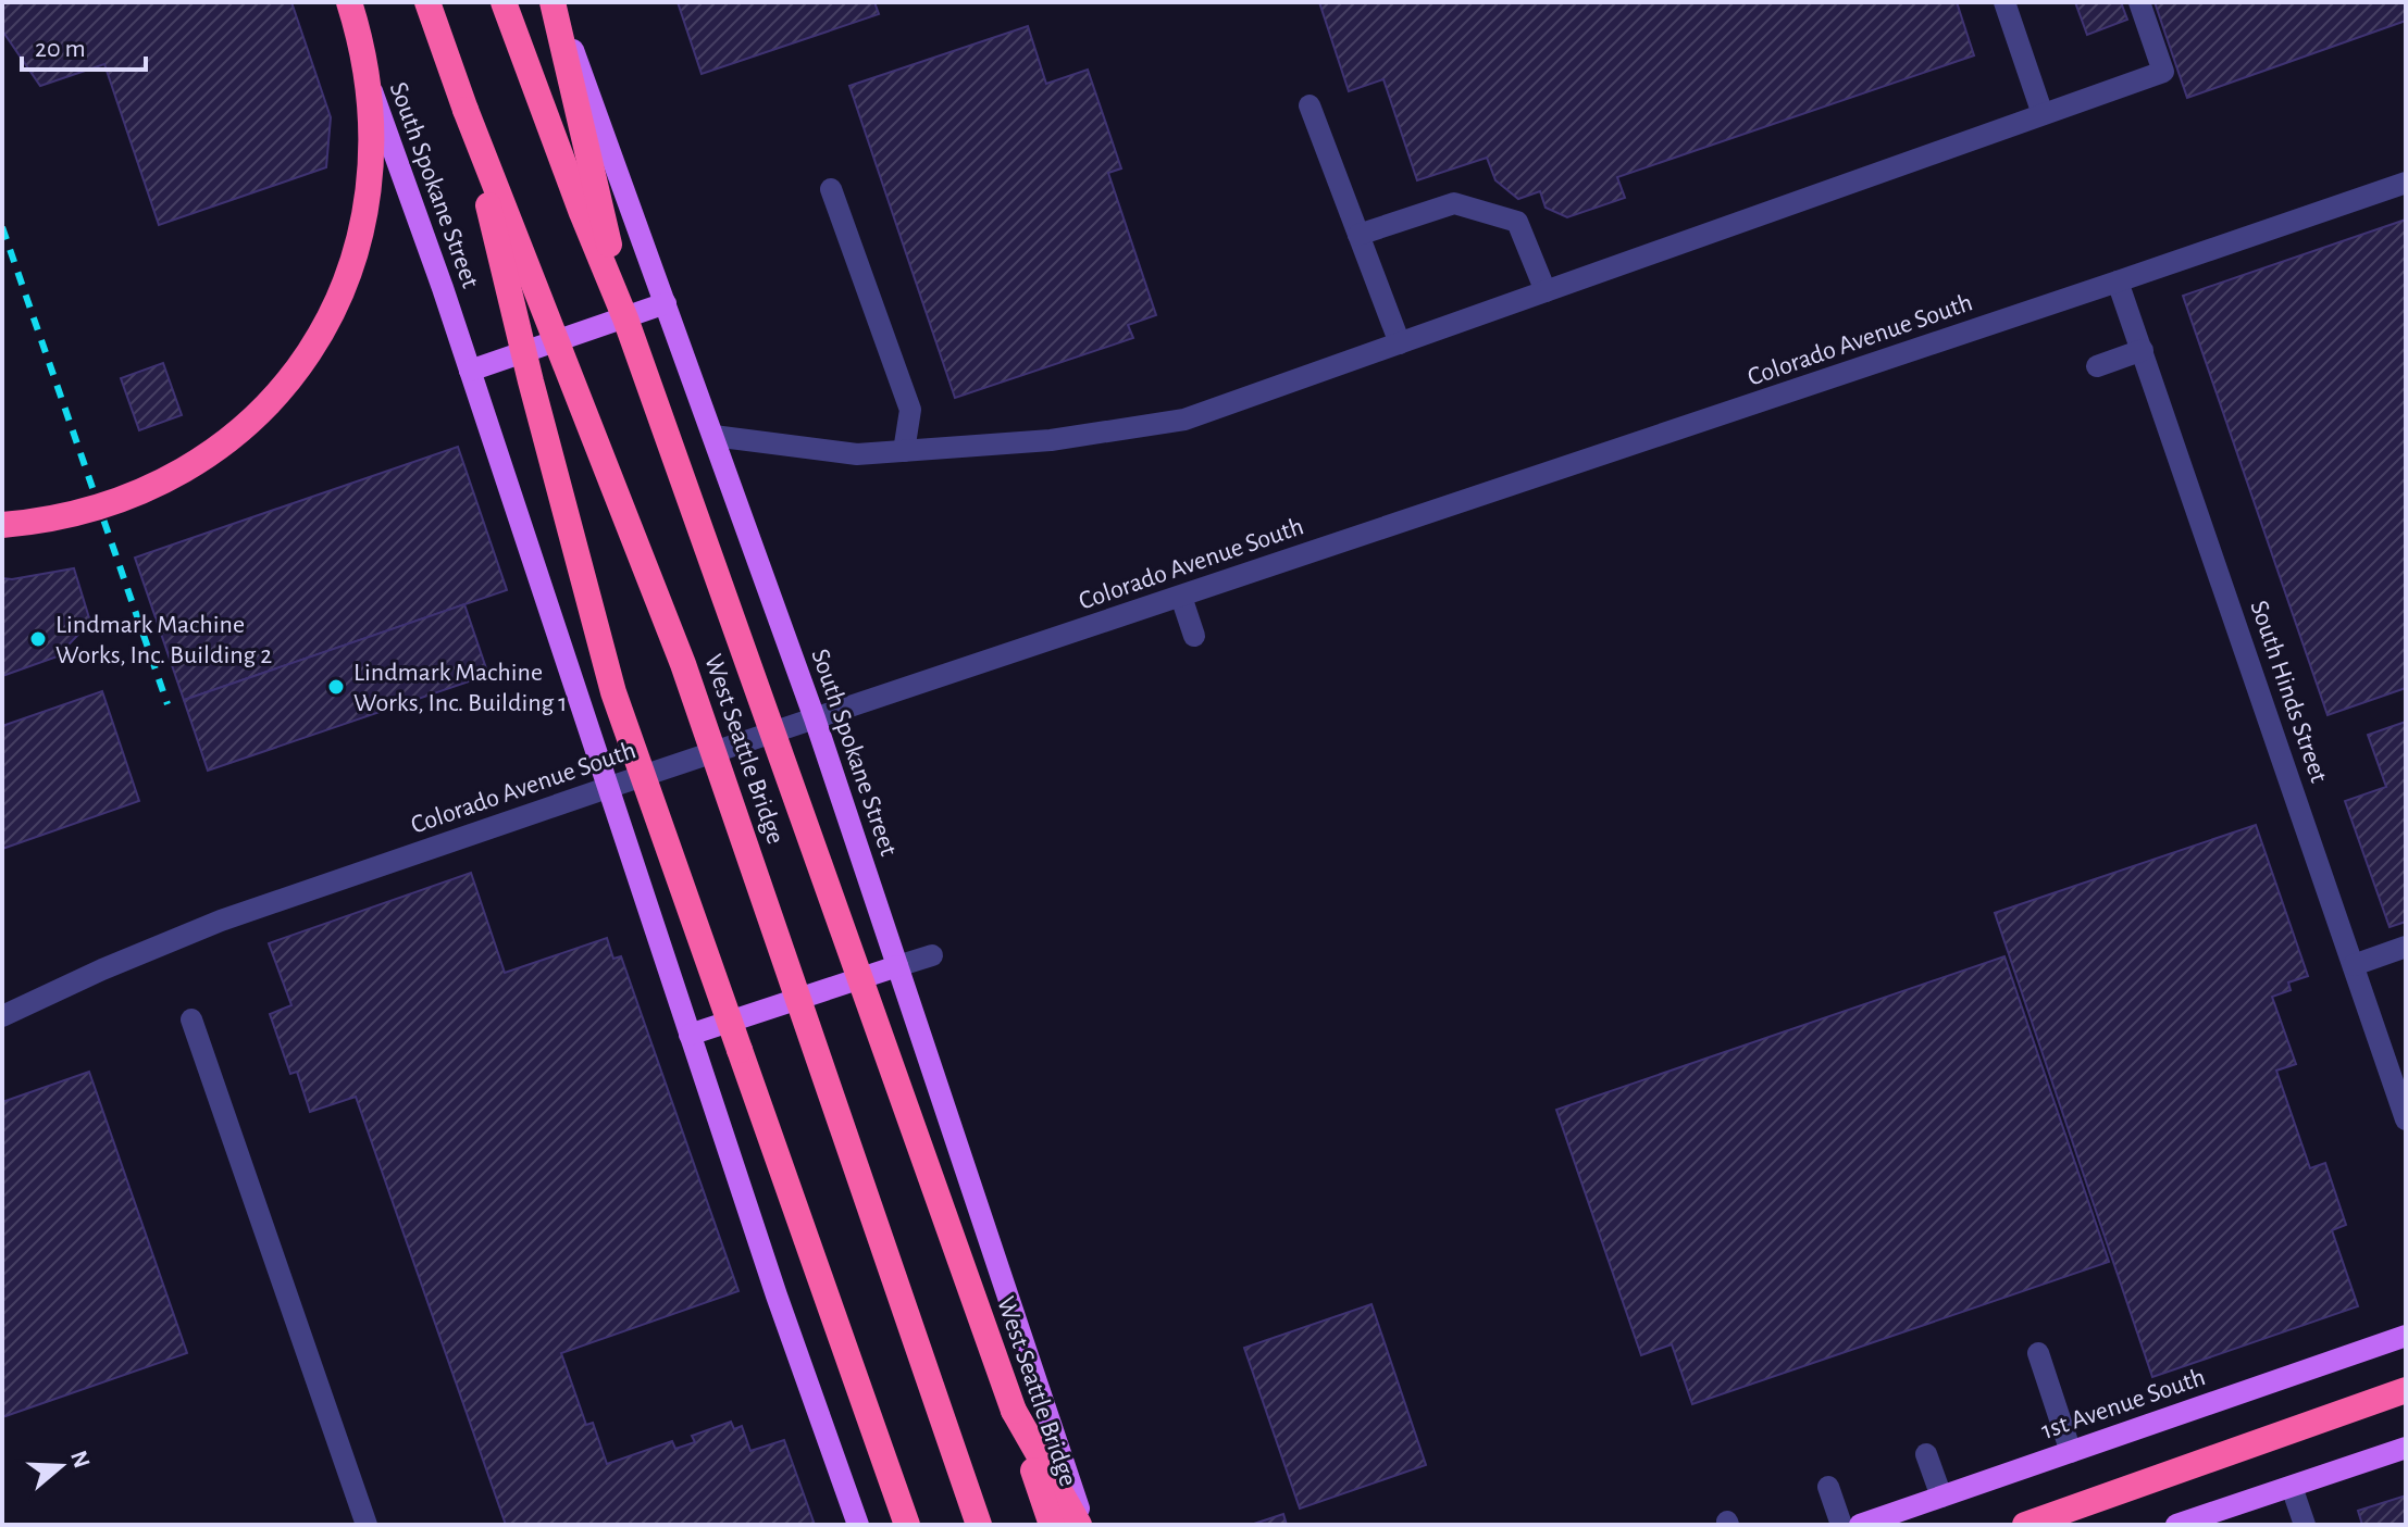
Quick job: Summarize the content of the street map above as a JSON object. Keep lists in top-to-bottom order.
{
  "streets": {
    "highway": ["West Seattle Bridge"],
    "main road": ["South Spokane Street", "1st Avenue South"],
    "street": ["Colorado Avenue South", "South Hinds Street"]
  },
  "crossings": [
    ["South Spokane Street", "Colorado Avenue South"],
    ["Colorado Avenue South", "South Hinds Street"]
  ],
  "places": ["Lindmark Machine Works, Inc. Building 2", "Lindmark Machine Works, Inc. Building 1"],
  "scale_bar": "20 m",
  "north": "right"
}
